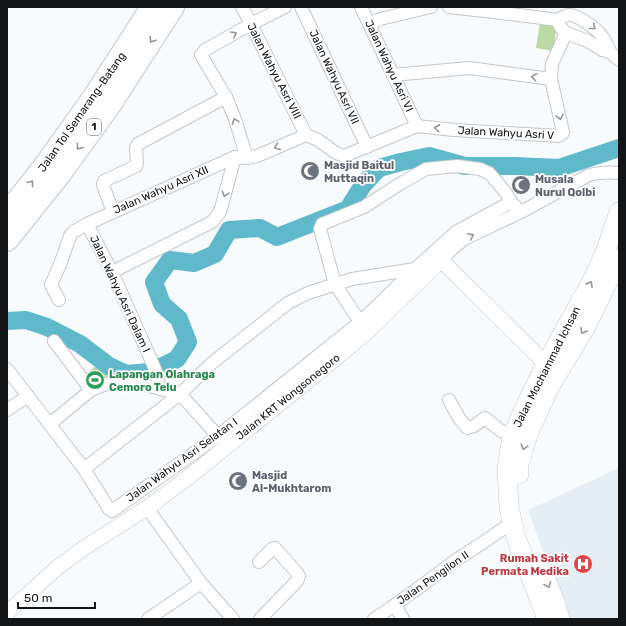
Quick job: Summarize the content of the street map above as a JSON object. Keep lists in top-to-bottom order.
{
  "streets": {
    "highway": ["Jalan Tol Semarang–Batang", "1"],
    "main road": ["Jalan Mochammad Ichsan"],
    "street": [
      "Jalan Wahyu Asri VI",
      "Jalan Wahyu Asri VIII",
      "Jalan Wahyu Asri VII",
      "Jalan Wahyu Asri V",
      "Jalan Wahyu Asri XII",
      "Jalan Wahyu Asri Dalam I",
      "Jalan KRT Wongsonegoro",
      "Jalan Wahyu Asri Selatan I",
      "Jalan Pengilon II"
    ]
  },
  "crossings": [
    ["Jalan Wahyu Asri VI", "Jalan Wahyu Asri V"],
    ["Jalan Wahyu Asri VIII", "Jalan Wahyu Asri XII"],
    ["Jalan Wahyu Asri XII", "Jalan Wahyu Asri Dalam I"],
    ["Jalan Mochammad Ichsan", "Jalan Pengilon II"]
  ],
  "places": {
    "mosque": ["Masjid Baitul Muttaqin", "Musala Nurul Qolbi", "Masjid Al-Mukhtarom"],
    "sports": ["Lapangan Olahraga Cemoro Telu"],
    "hospital": ["Rumah Sakit Permata Medika"]
  },
  "scale_bar": "50 m"
}
